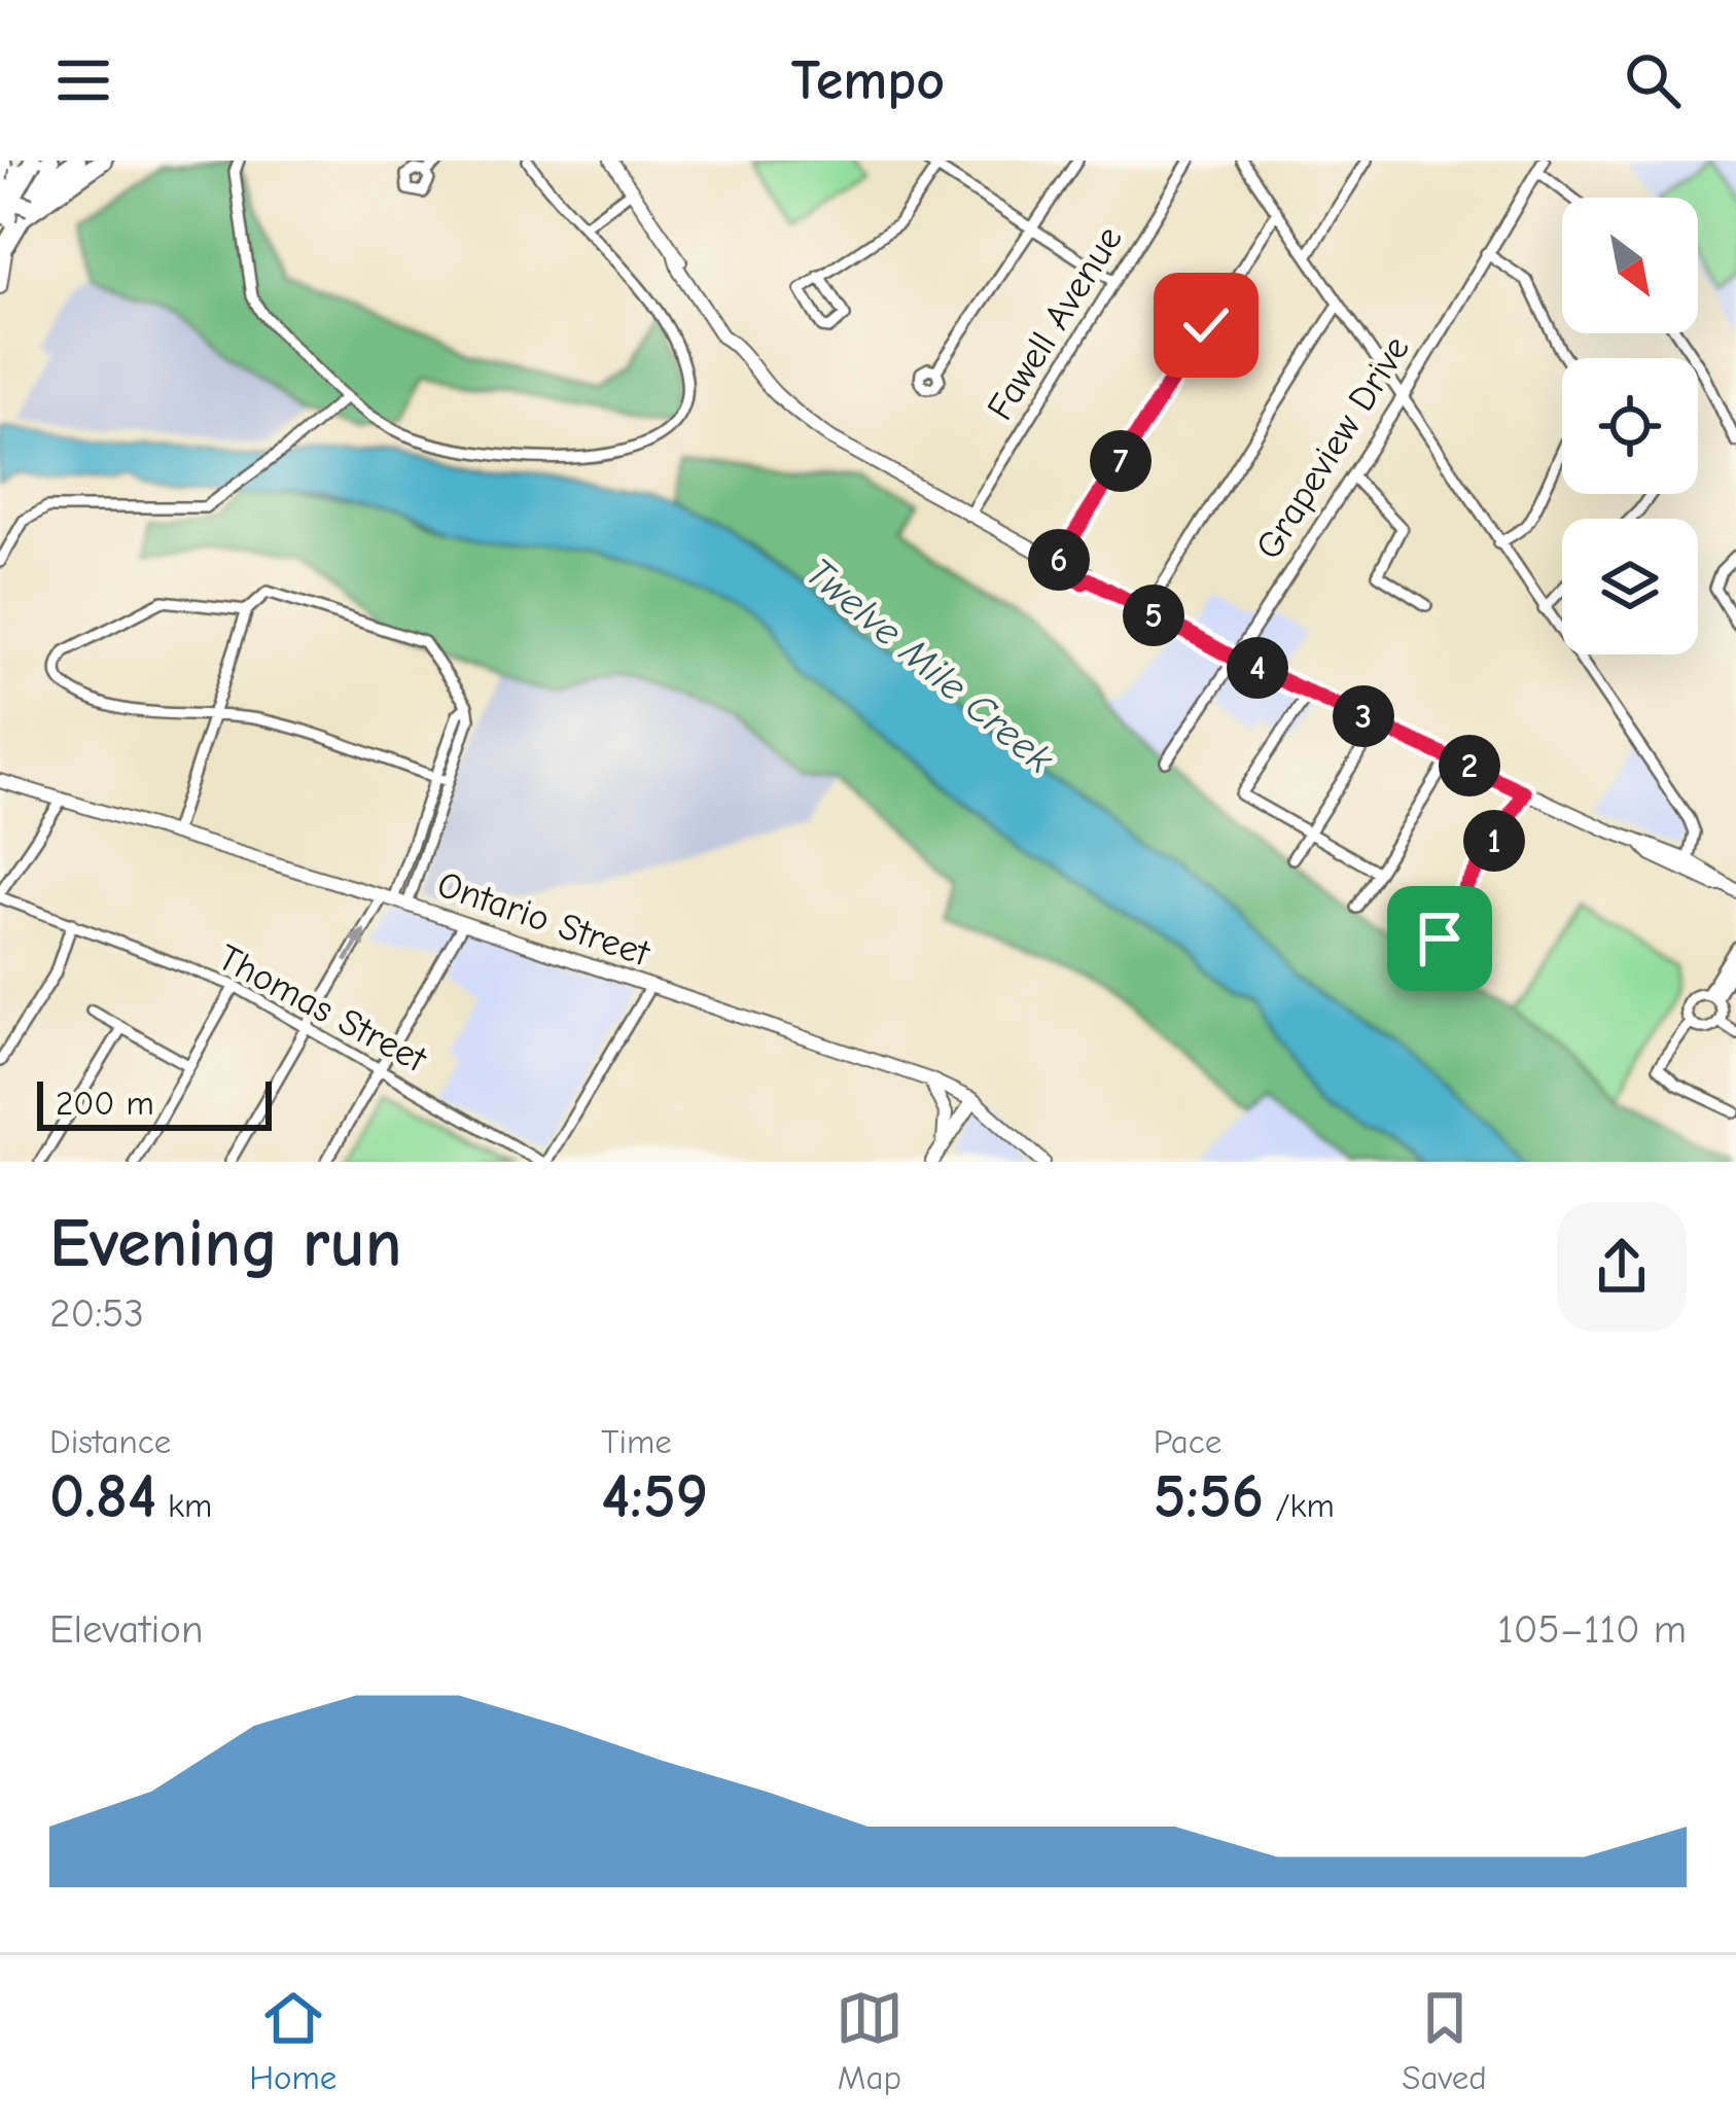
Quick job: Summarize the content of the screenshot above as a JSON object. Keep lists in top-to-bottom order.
{
  "streets": {
    "main road": ["Ontario Street"],
    "street": ["Fawell Avenue", "Grapeview Drive", "Thomas Street"]
  },
  "water": ["Twelve Mile Creek"],
  "scale_bar": "200 m",
  "north": "bottom right",
  "page": {
    "header": "Tempo",
    "pins": [
      "7",
      "6",
      "5",
      "4",
      "3",
      "2",
      "1"
    ],
    "scale": "200 m",
    "heading": ["Evening run", "20:53"],
    "stats": [
      ["Distance", "0.84 km"],
      ["Time", "4:59"],
      ["Pace", "5:56 /km"]
    ],
    "chart": ["Elevation", "105–110 m"],
    "tabs": ["Home", "Map", "Saved"]
  }
}
